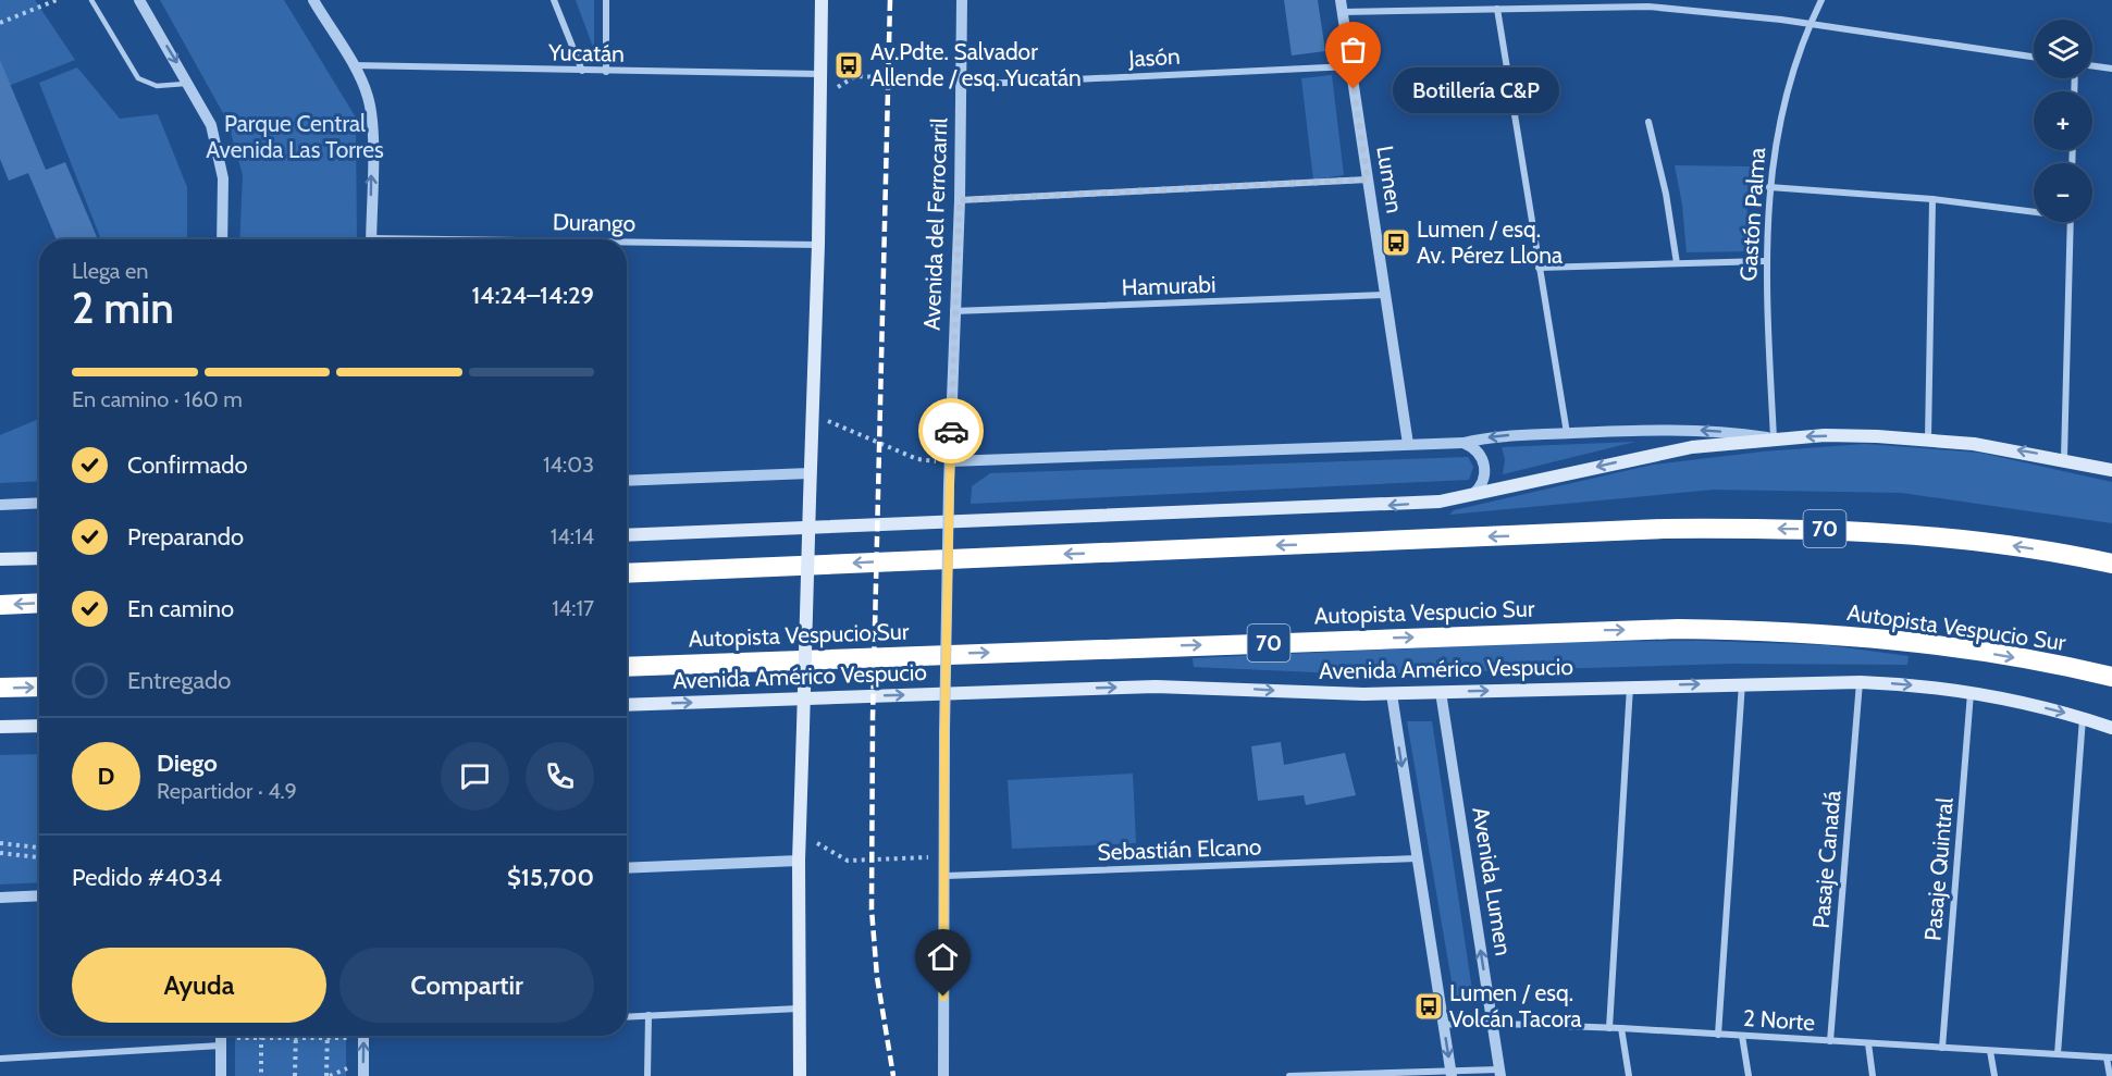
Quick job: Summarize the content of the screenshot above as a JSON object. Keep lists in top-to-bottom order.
{
  "streets": {
    "highway": ["70", "Autopista Vespucio Sur"],
    "main road": ["Avenida Américo Vespucio"],
    "street": [
      "Yucatán",
      "Jasón",
      "Lumen",
      "Gastón Palma",
      "Durango",
      "Avenida del Ferrocarril",
      "Hamurabi",
      "Sebastián Elcano",
      "Pasaje Canadá",
      "Pasaje Quintral",
      "Avenida Lumen",
      "2 Norte"
    ]
  },
  "crossings": [
    ["Jasón", "Lumen"],
    ["Jasón", "Avenida del Ferrocarril"],
    ["Lumen", "Hamurabi"],
    ["Avenida del Ferrocarril", "Hamurabi"],
    ["Avenida del Ferrocarril", "Sebastián Elcano"],
    ["Avenida Américo Vespucio", "Pasaje Canadá"],
    ["Avenida Américo Vespucio", "Pasaje Quintral"],
    ["Avenida Américo Vespucio", "Avenida Lumen"],
    ["Pasaje Canadá", "2 Norte"],
    ["Pasaje Quintral", "2 Norte"],
    ["Avenida Lumen", "2 Norte"]
  ],
  "one_way": ["Avenida Américo Vespucio"],
  "parks": ["Parque Central Avenida Las Torres"],
  "places": {
    "bus stop": ["Av.Pdte. Salvador Allende / esq. Yucatán", "Lumen / esq. Av. Pérez Llona", "Lumen / esq. Volcán Tacora"],
    "other": ["Botillería C&P"]
  },
  "page": {
    "map_buttons": ["+", "−"],
    "bubble": "Botillería C&P",
    "heading": ["2 min", "Llega en", "14:24–14:29"],
    "panel": [
      "Diego",
      "Repartidor · 4.9",
      "Pedido #4034",
      "$15,700"
    ],
    "bar": "En camino · 160 m",
    "list": [
      ["Confirmado", "14:03"],
      ["Preparando", "14:14"],
      ["En camino", "14:17"],
      "Entregado"
    ],
    "round": "D",
    "buttons": ["Ayuda", "Compartir"]
  }
}
